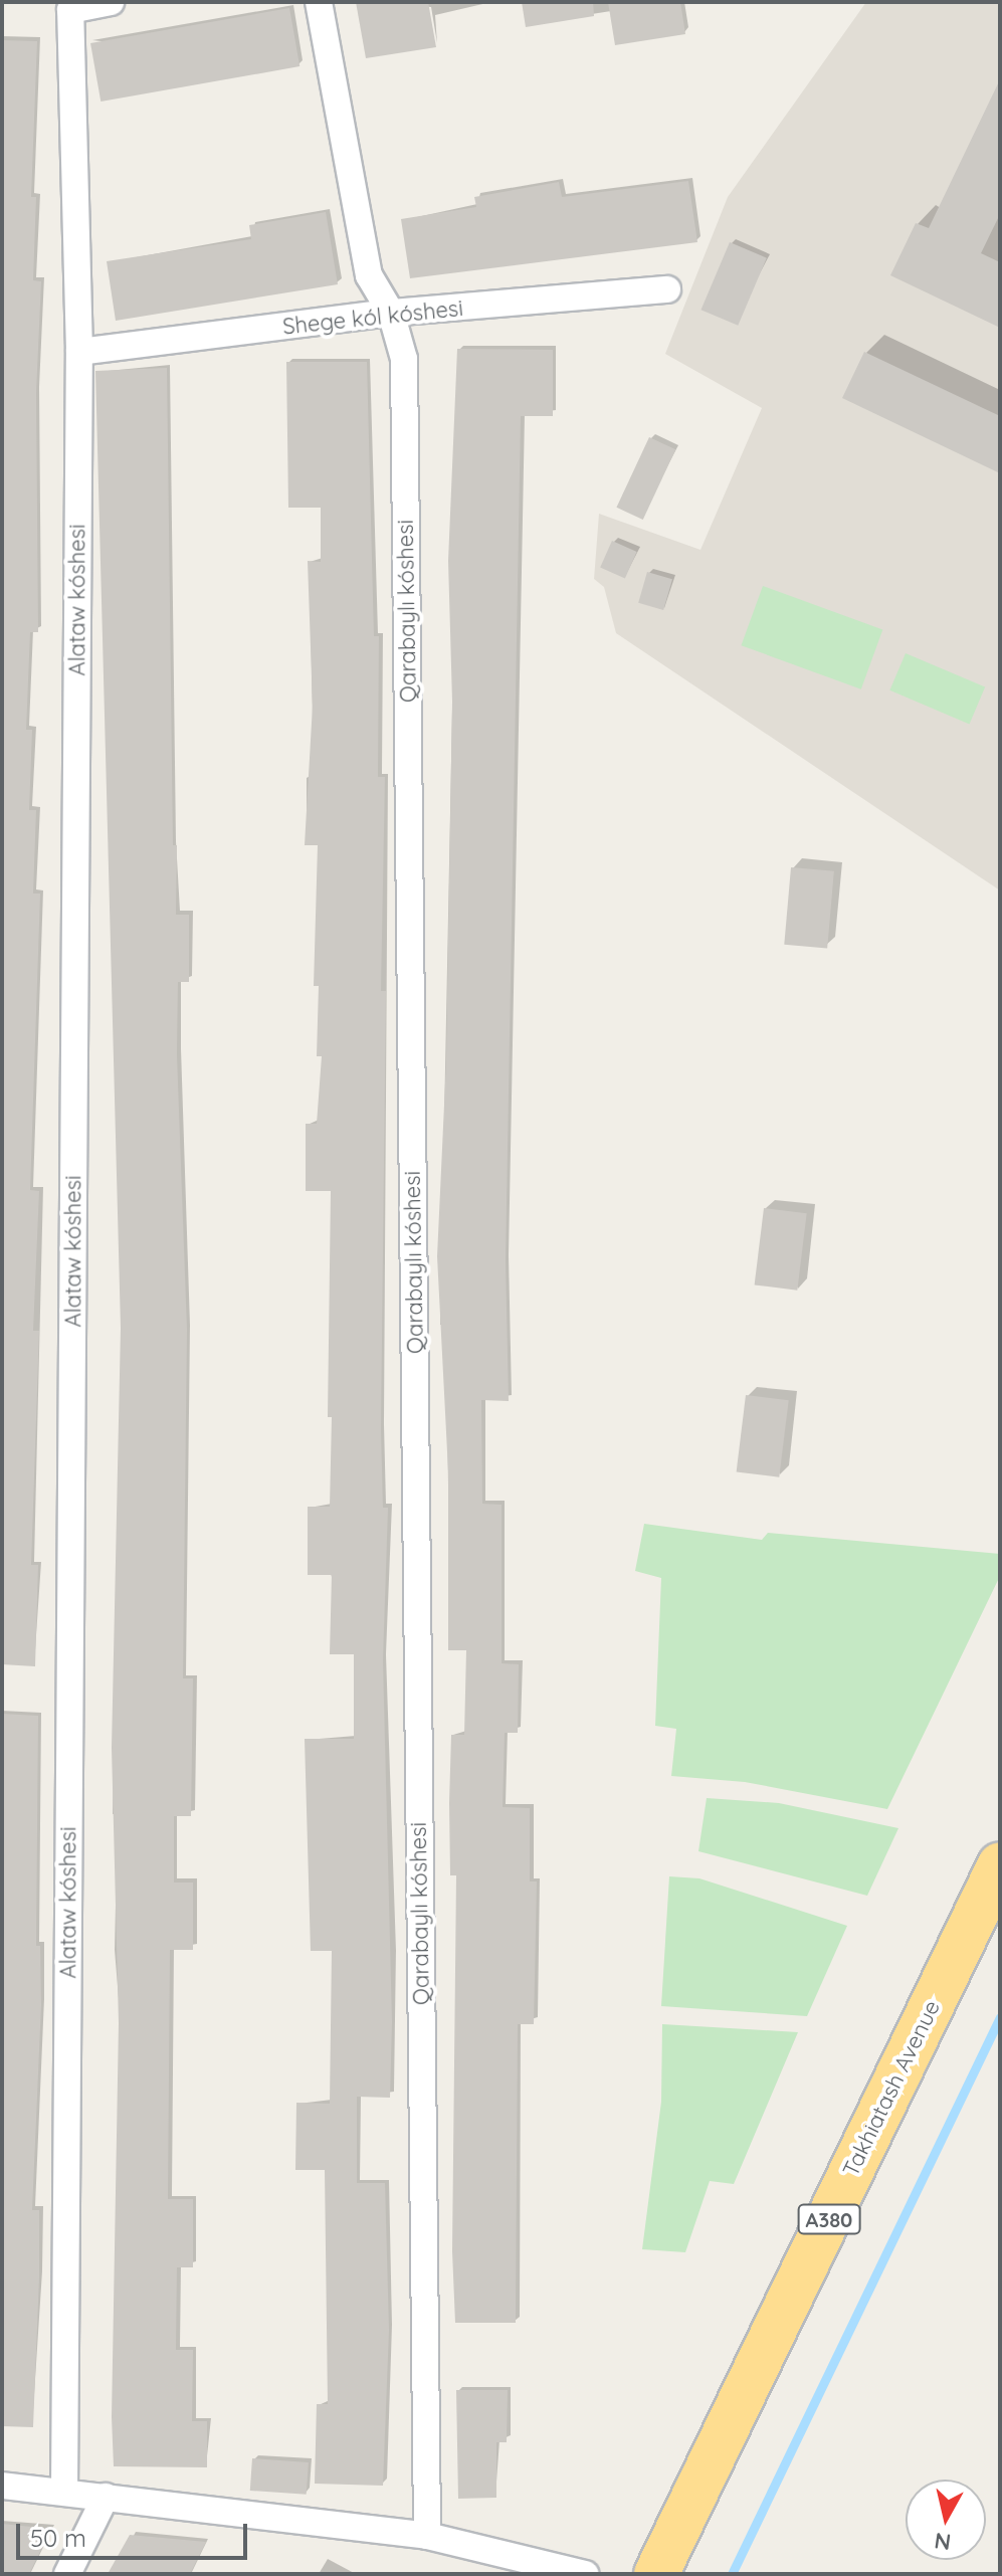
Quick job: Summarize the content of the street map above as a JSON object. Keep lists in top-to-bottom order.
{
  "streets": {
    "highway": ["Takhiatash Avenue", "A380"],
    "street": ["Shege kól kóshesi", "Alataw kóshesi", "Qarabaylı kóshesi"]
  },
  "crossings": [
    ["Shege kól kóshesi", "Alataw kóshesi"],
    ["Shege kól kóshesi", "Qarabaylı kóshesi"]
  ],
  "scale_bar": "50 m",
  "north": "bottom"
}
